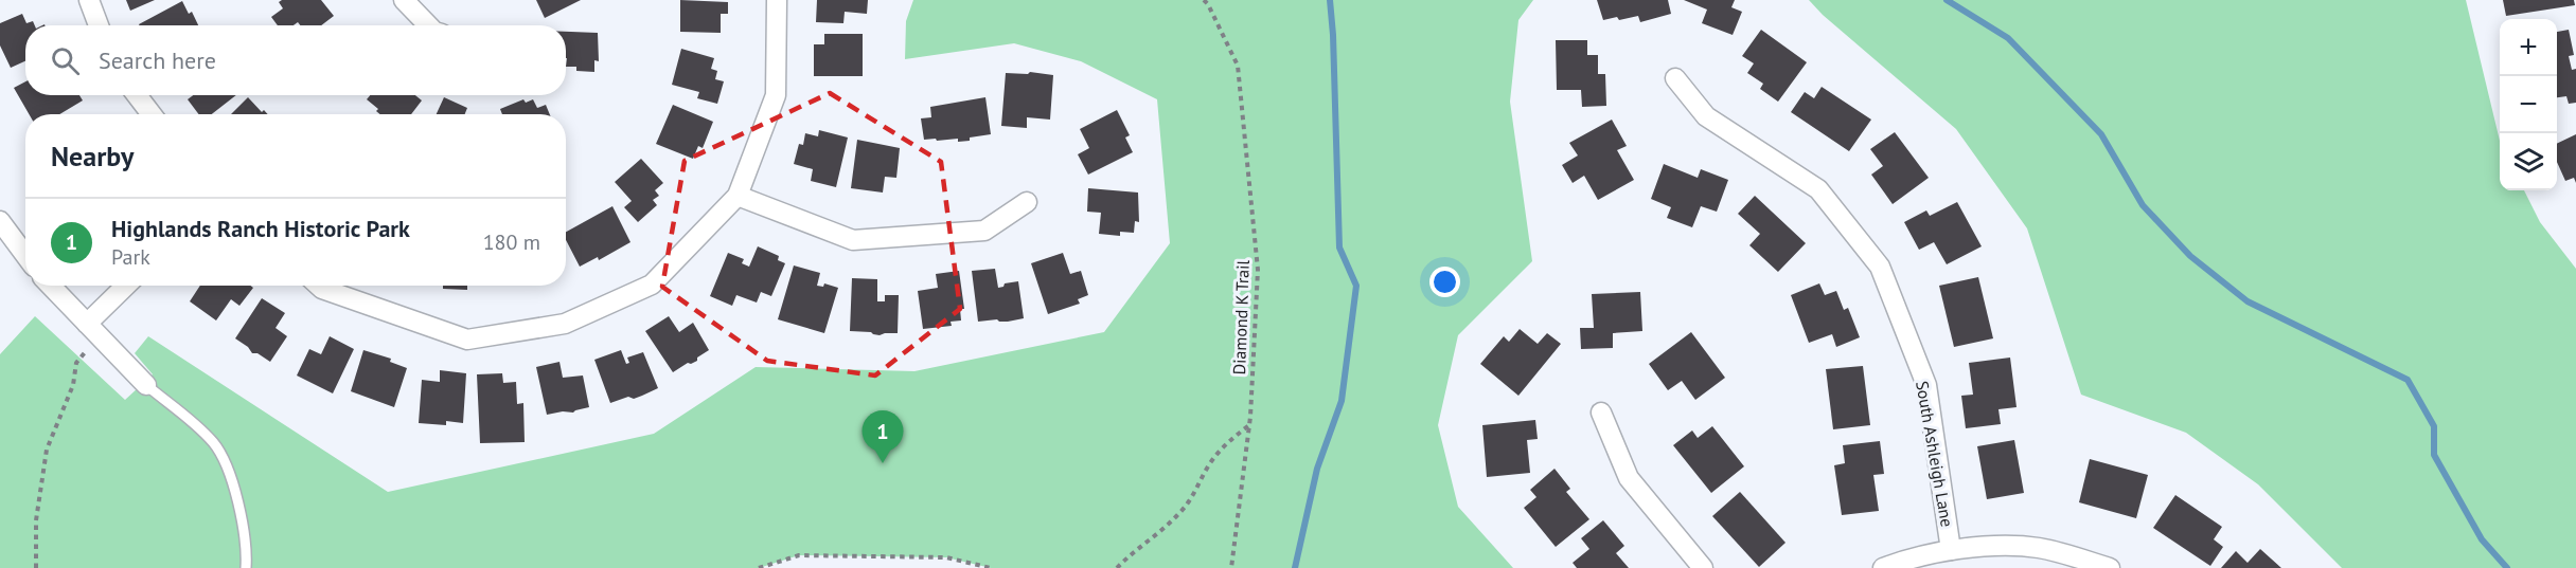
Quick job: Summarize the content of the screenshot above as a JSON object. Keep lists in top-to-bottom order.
{
  "streets": {
    "street": ["South Ashleigh Lane"],
    "path": ["Diamond K Trail"]
  },
  "page": {
    "map_buttons": ["+", "−"],
    "search": "Search here",
    "heading": "Nearby",
    "list": [
      {
        "mark": "1",
        "name": "Highlands Ranch Historic Park",
        "note": "Park",
        "value": "180 m"
      }
    ],
    "pins": "1"
  }
}
